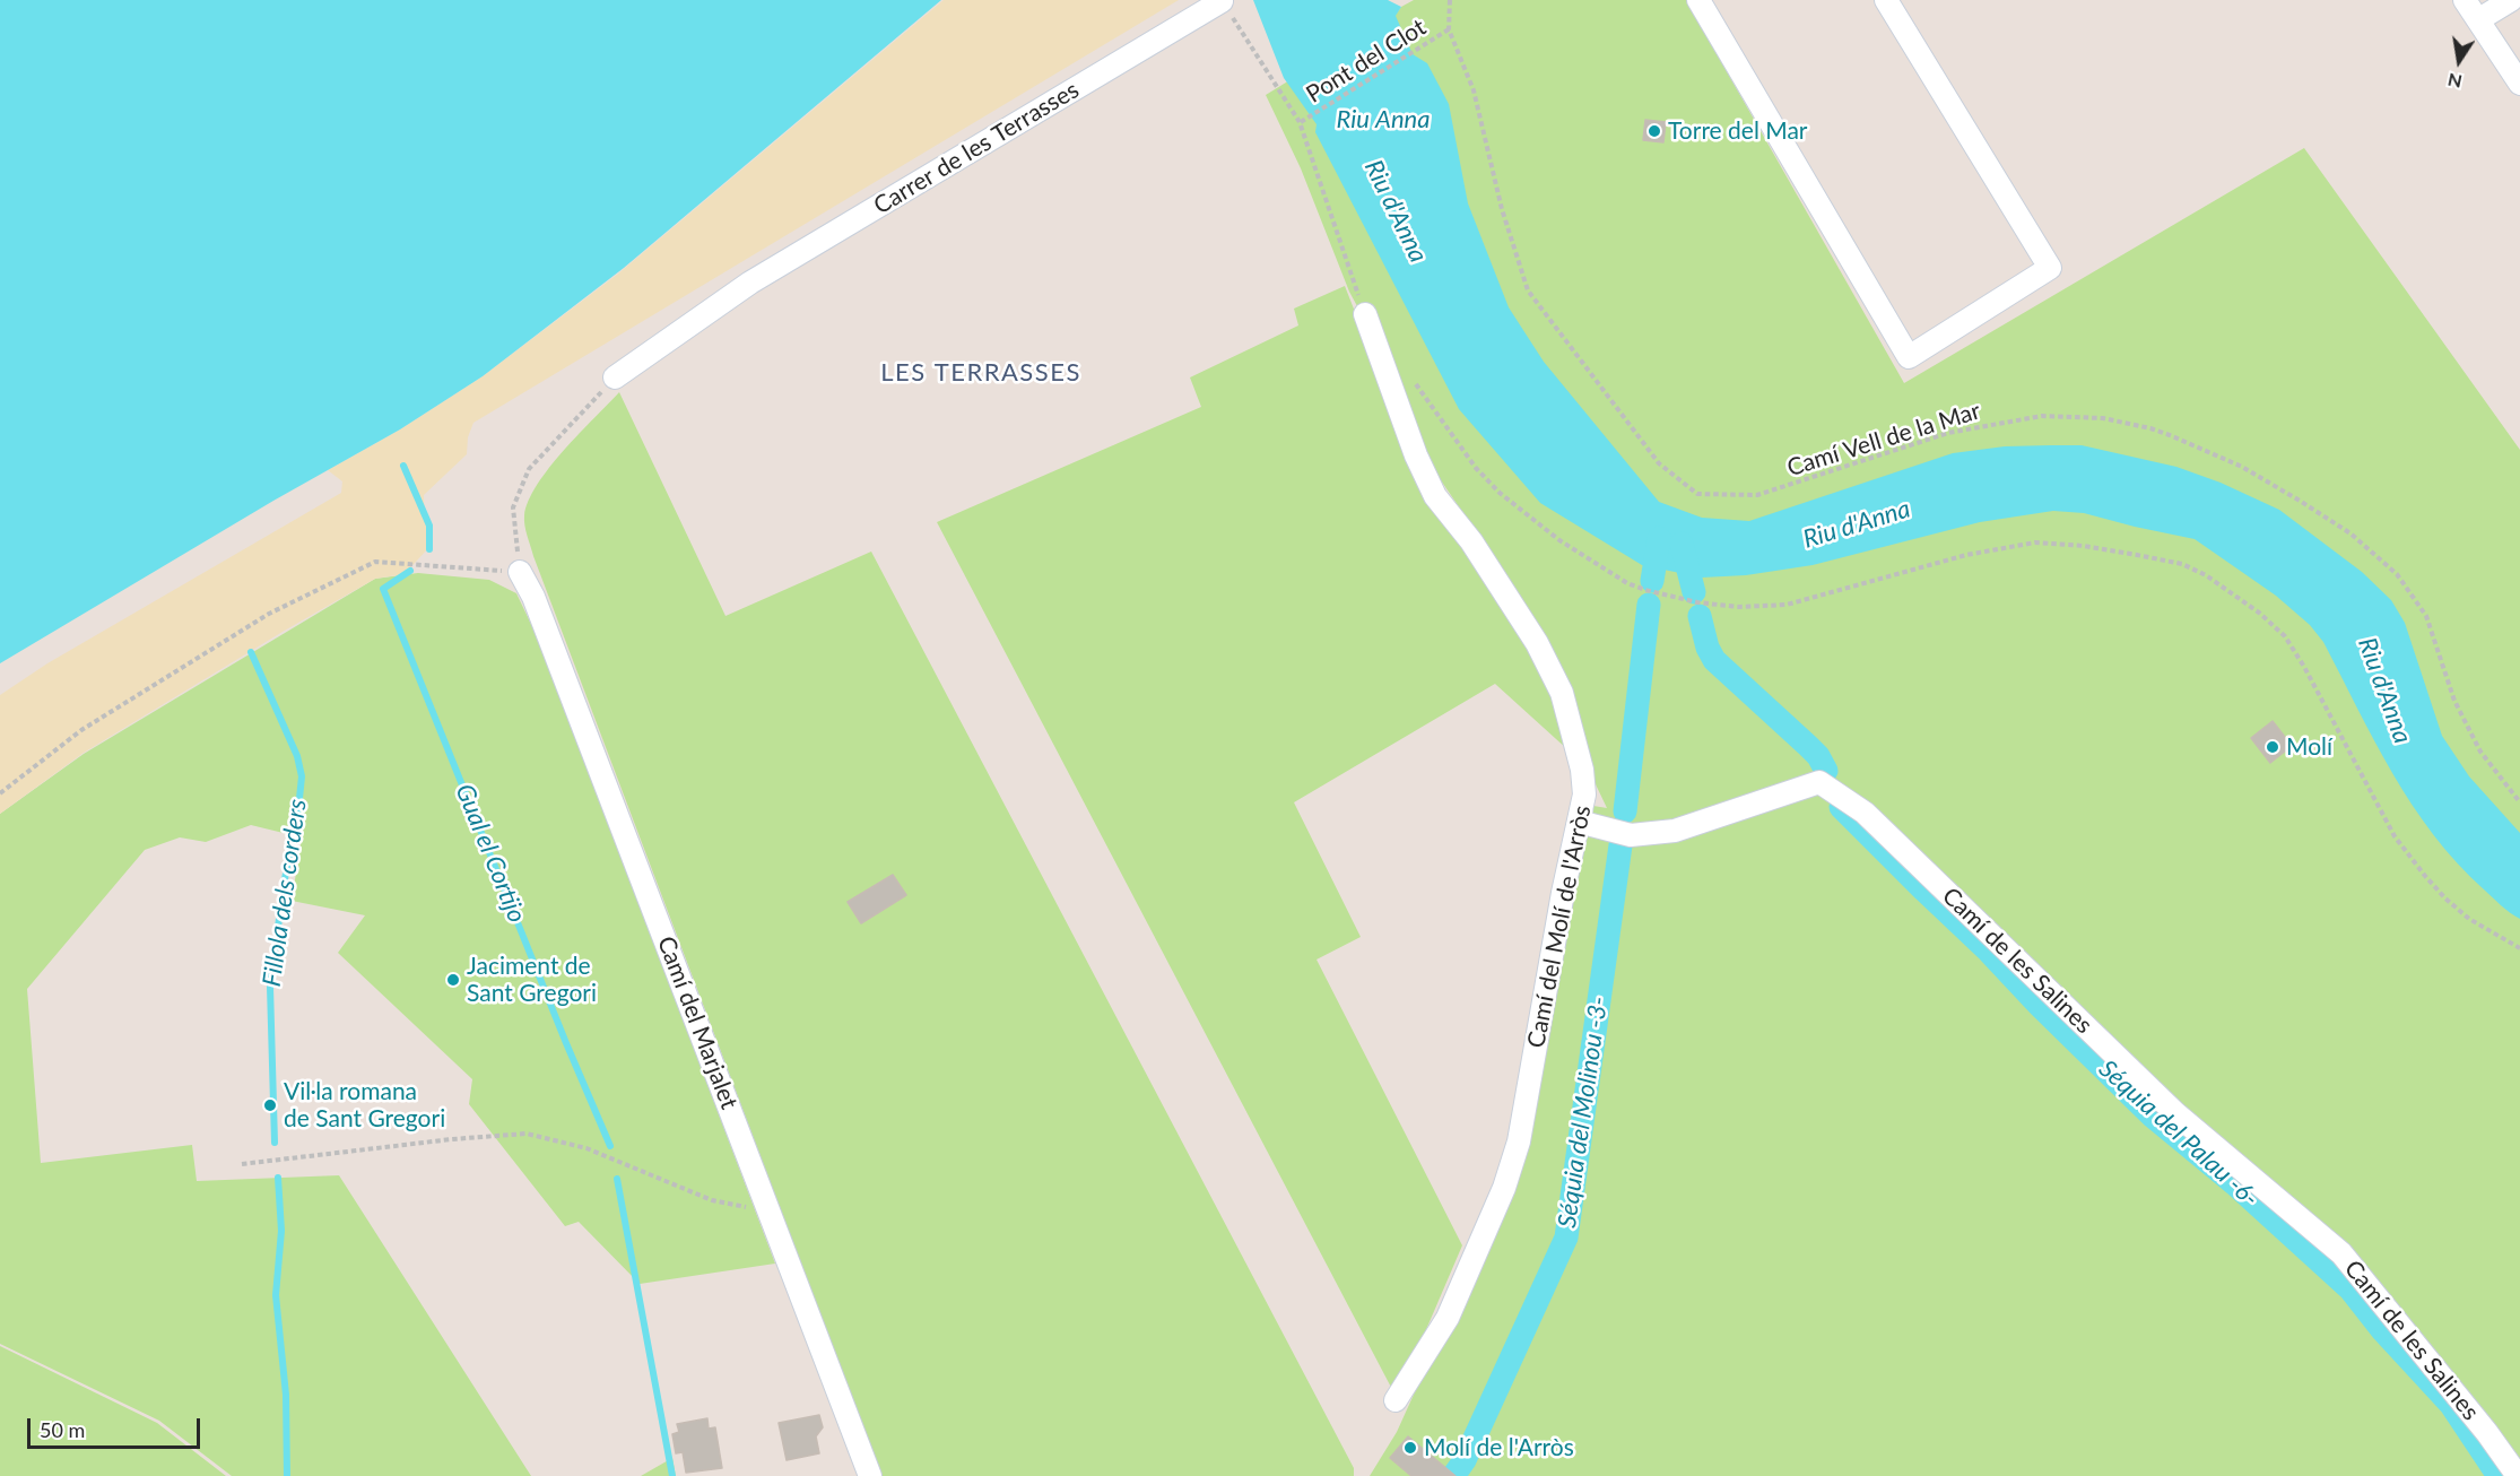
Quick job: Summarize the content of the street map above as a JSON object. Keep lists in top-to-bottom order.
{
  "streets": {
    "street": [
      "Carrer de les Terrasses",
      "Camí del Molí de l'Arròs",
      "Camí de les Salines",
      "Camí del Marjalet"
    ],
    "path": ["Pont del Clot", "Camí Vell de la Mar"]
  },
  "crossings": [
    ["Pont del Clot", "Camí Vell de la Mar"],
    ["Camí del Molí de l'Arròs", "Camí de les Salines"]
  ],
  "districts": ["LES TERRASSES"],
  "water": [
    "Riu Anna",
    "Riu d'Anna",
    "Gual el Cortijo",
    "Fillola dels corders",
    "Séquia del Molinou -3-",
    "Séquia del Palau -6-"
  ],
  "places": [
    "Torre del Mar",
    "Molí",
    "Jaciment de Sant Gregori",
    "Vil·la romana de Sant Gregori",
    "Molí de l'Arròs"
  ],
  "scale_bar": "50 m",
  "north": "bottom"
}
